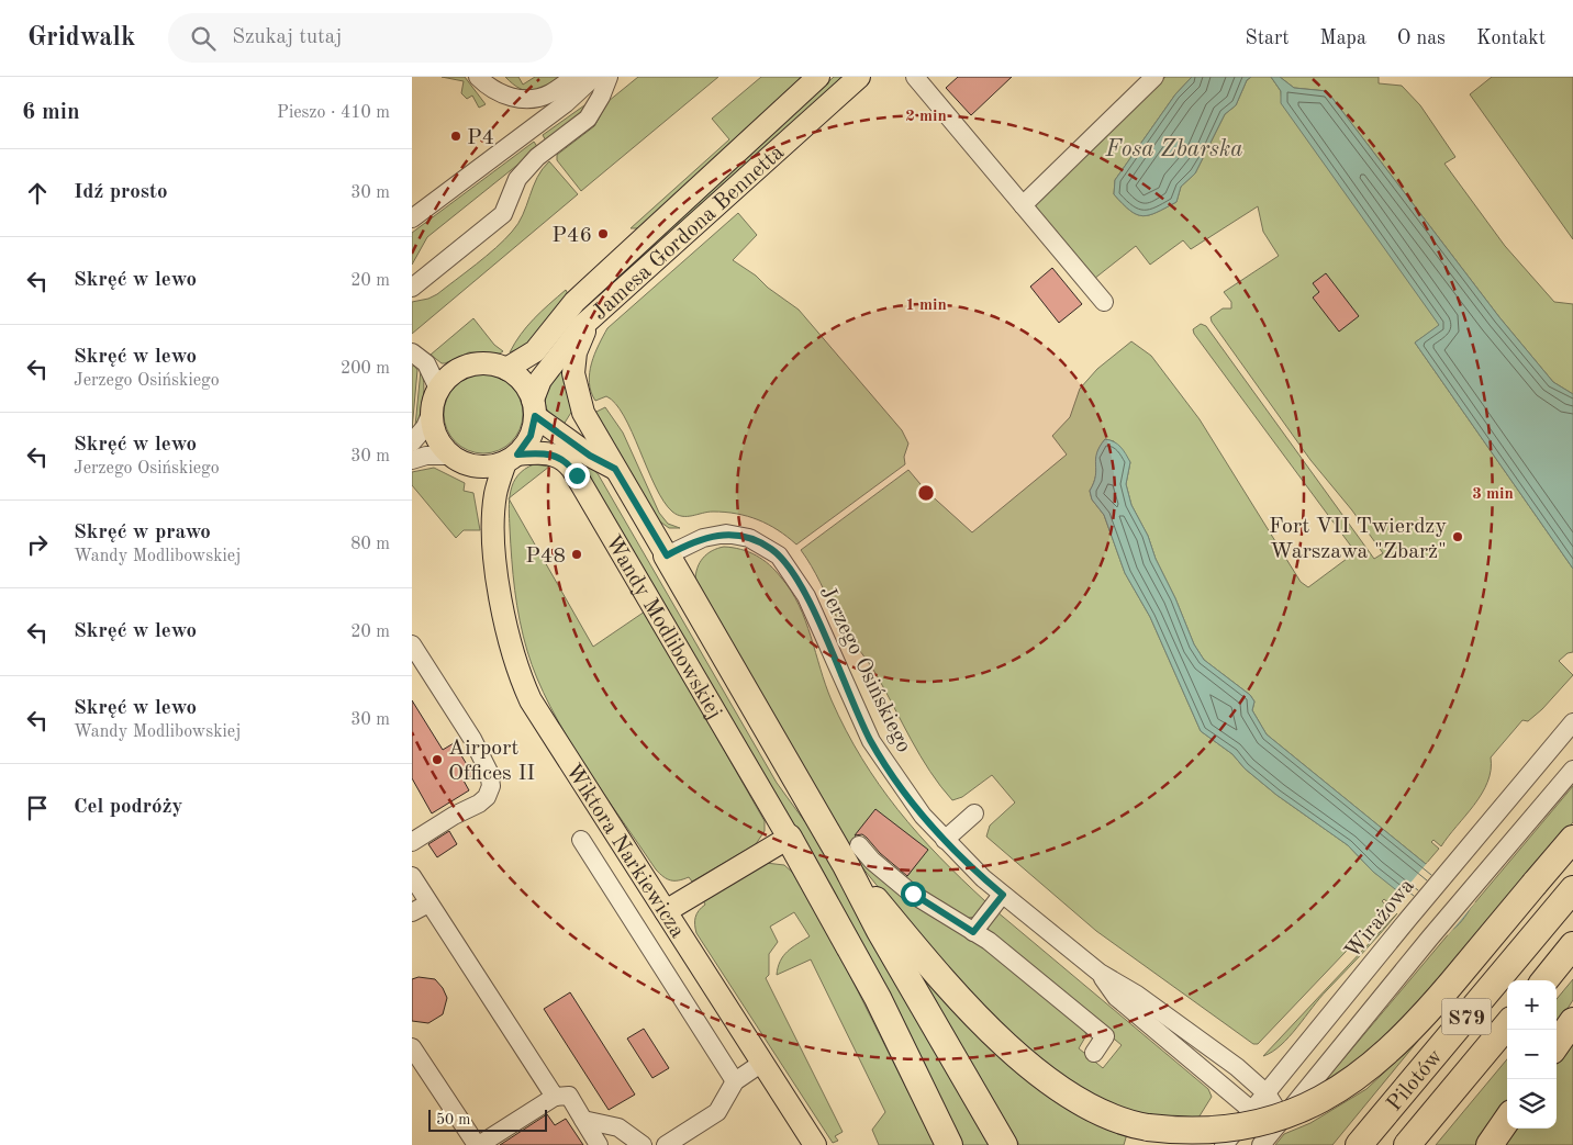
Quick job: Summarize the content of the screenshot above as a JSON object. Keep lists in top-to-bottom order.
{
  "streets": {
    "highway": ["S79", "Pilotów"],
    "main road": ["Jamesa Gordona Bennetta", "Wandy Modlibowskiej", "Wiktora Narkiewicza"],
    "street": ["Jerzego Osińskiego", "Wirażowa"]
  },
  "crossings": [
    ["Jamesa Gordona Bennetta", "Wandy Modlibowskiej"],
    ["Jamesa Gordona Bennetta", "Wiktora Narkiewicza"],
    ["Wandy Modlibowskiej", "Jerzego Osińskiego"],
    ["Wandy Modlibowskiej", "Wiktora Narkiewicza"],
    ["Jerzego Osińskiego", "Wirażowa"]
  ],
  "water": ["Fosa Zbarska"],
  "places": [
    "P4",
    "P46",
    "Fort VII Twierdzy Warszawa \"Zbarż\"",
    "P48",
    "Airport Offices II"
  ],
  "scale_bar": "50 m",
  "page": {
    "header": "Gridwalk",
    "search": "Szukaj tutaj",
    "nav": [
      "Start",
      "Mapa",
      "O nas",
      "Kontakt"
    ],
    "heading": ["6 min", "Pieszo · 410 m"],
    "list": [
      ["Idź prosto", "30 m"],
      ["Skręć w lewo", "20 m"],
      ["Skręć w lewo", "Jerzego Osińskiego", "200 m"],
      ["Skręć w lewo", "Jerzego Osińskiego", "30 m"],
      ["Skręć w prawo", "Wandy Modlibowskiej", "80 m"],
      ["Skręć w lewo", "20 m"],
      ["Skręć w lewo", "Wandy Modlibowskiej", "30 m"],
      "Cel podróży"
    ],
    "map_buttons": ["+", "−"],
    "scale": "50 m"
  },
  "rings": ["2 min", "1 min", "3 min"]
}
